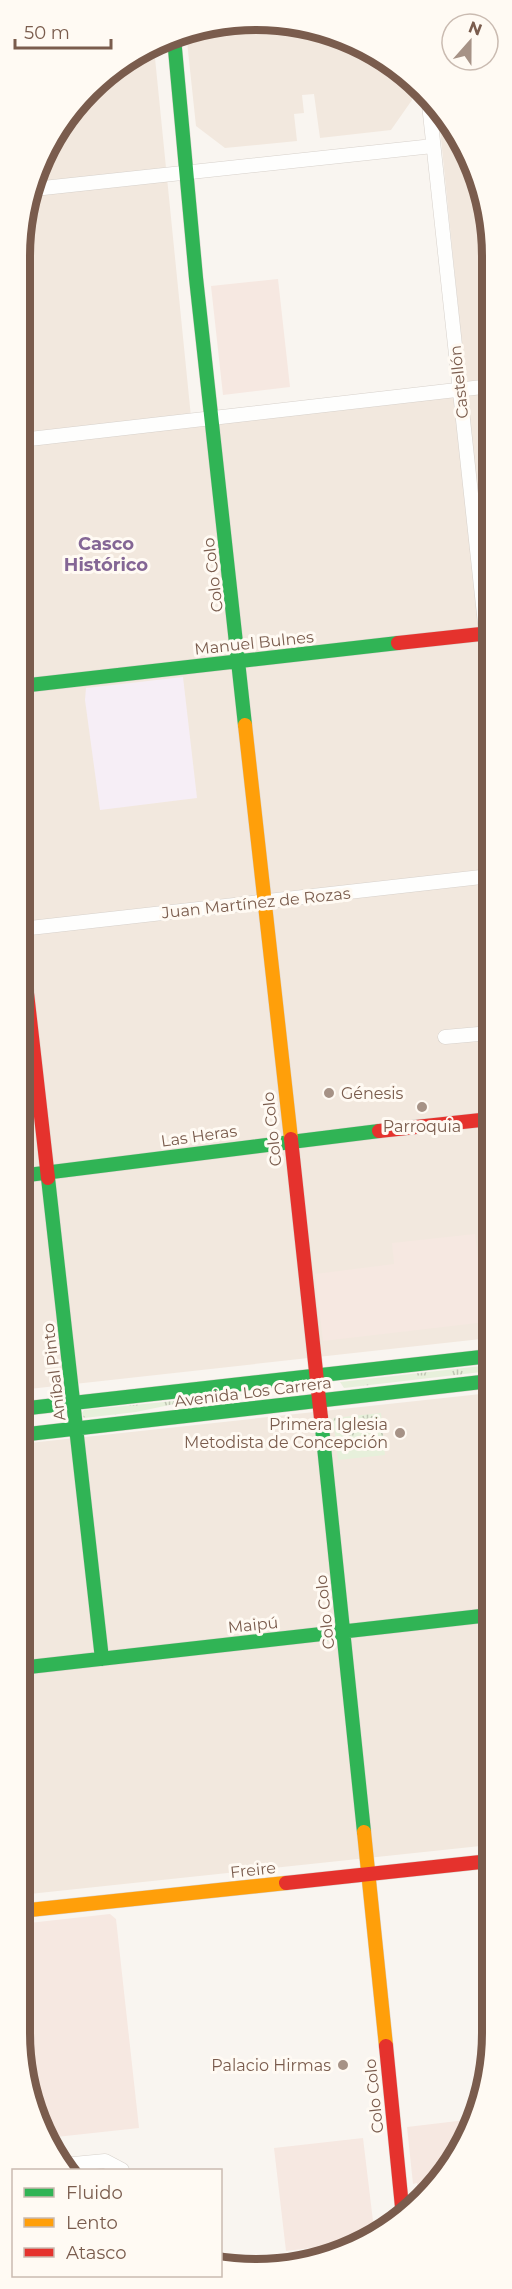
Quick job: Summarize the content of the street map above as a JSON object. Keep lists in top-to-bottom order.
{
  "streets": {
    "street": [
      "Castellón",
      "Colo Colo",
      "Manuel Bulnes",
      "Juan Martínez de Rozas",
      "Las Heras",
      "Aníbal Pinto",
      "Avenida Los Carrera",
      "Maipú",
      "Freire"
    ]
  },
  "crossings": [
    ["Colo Colo", "Manuel Bulnes"],
    ["Colo Colo", "Juan Martínez de Rozas"],
    ["Colo Colo", "Las Heras"],
    ["Colo Colo", "Avenida Los Carrera"],
    ["Colo Colo", "Maipú"],
    ["Colo Colo", "Freire"],
    ["Las Heras", "Aníbal Pinto"],
    ["Aníbal Pinto", "Avenida Los Carrera"],
    ["Aníbal Pinto", "Maipú"]
  ],
  "districts": ["Casco Histórico"],
  "places": [
    "Génesis",
    "Parroquia",
    "Primera Iglesia Metodista de Concepción",
    "Palacio Hirmas"
  ],
  "legend": ["Fluido", "Lento", "Atasco"],
  "scale_bar": "50 m",
  "north": "top"
}
